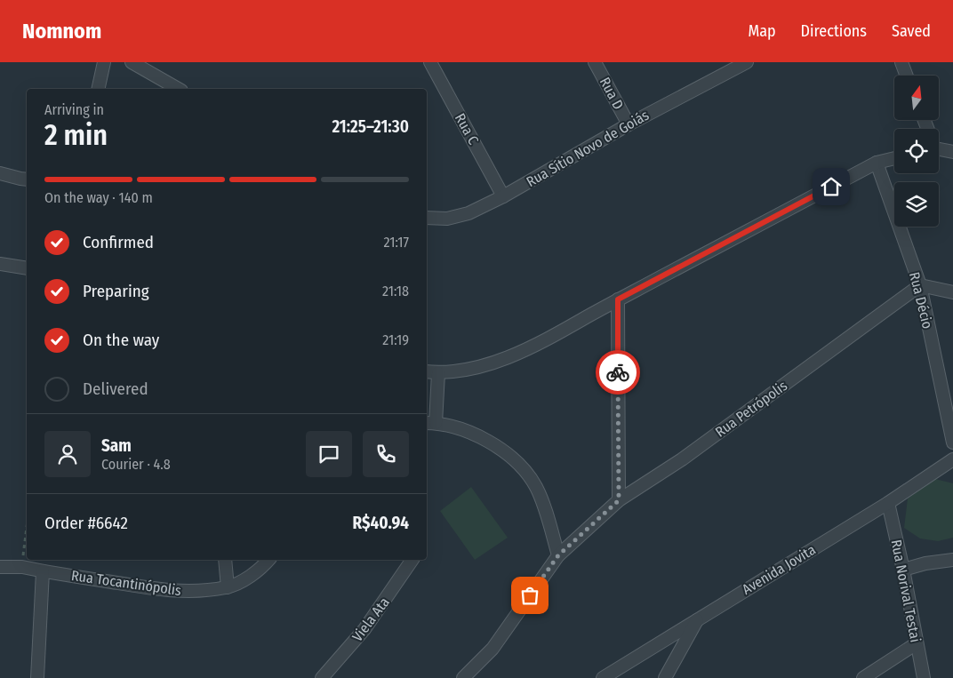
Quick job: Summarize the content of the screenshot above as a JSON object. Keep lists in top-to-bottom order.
{
  "streets": {
    "street": [
      "Rua D",
      "Rua C",
      "Rua Sítio Novo de Goiás",
      "Rua Décio",
      "Rua Petrópolis",
      "Avenida Jovita",
      "Rua Tocantinópolis",
      "Rua Norival Testai",
      "Viela Ata"
    ]
  },
  "crossings": [
    ["Rua D", "Rua Sítio Novo de Goiás"],
    ["Rua C", "Rua Sítio Novo de Goiás"],
    ["Rua Décio", "Rua Petrópolis"],
    ["Avenida Jovita", "Rua Norival Testai"]
  ],
  "north": "top",
  "page": {
    "header": "Nomnom",
    "nav": ["Map", "Directions", "Saved"],
    "heading": ["2 min", "Arriving in", "21:25–21:30"],
    "panel": [
      "Sam",
      "Courier · 4.8",
      "Order #6642",
      "R$40.94"
    ],
    "bar": "On the way · 140 m",
    "list": [
      ["Confirmed", "21:17"],
      ["Preparing", "21:18"],
      ["On the way", "21:19"],
      "Delivered"
    ]
  }
}
